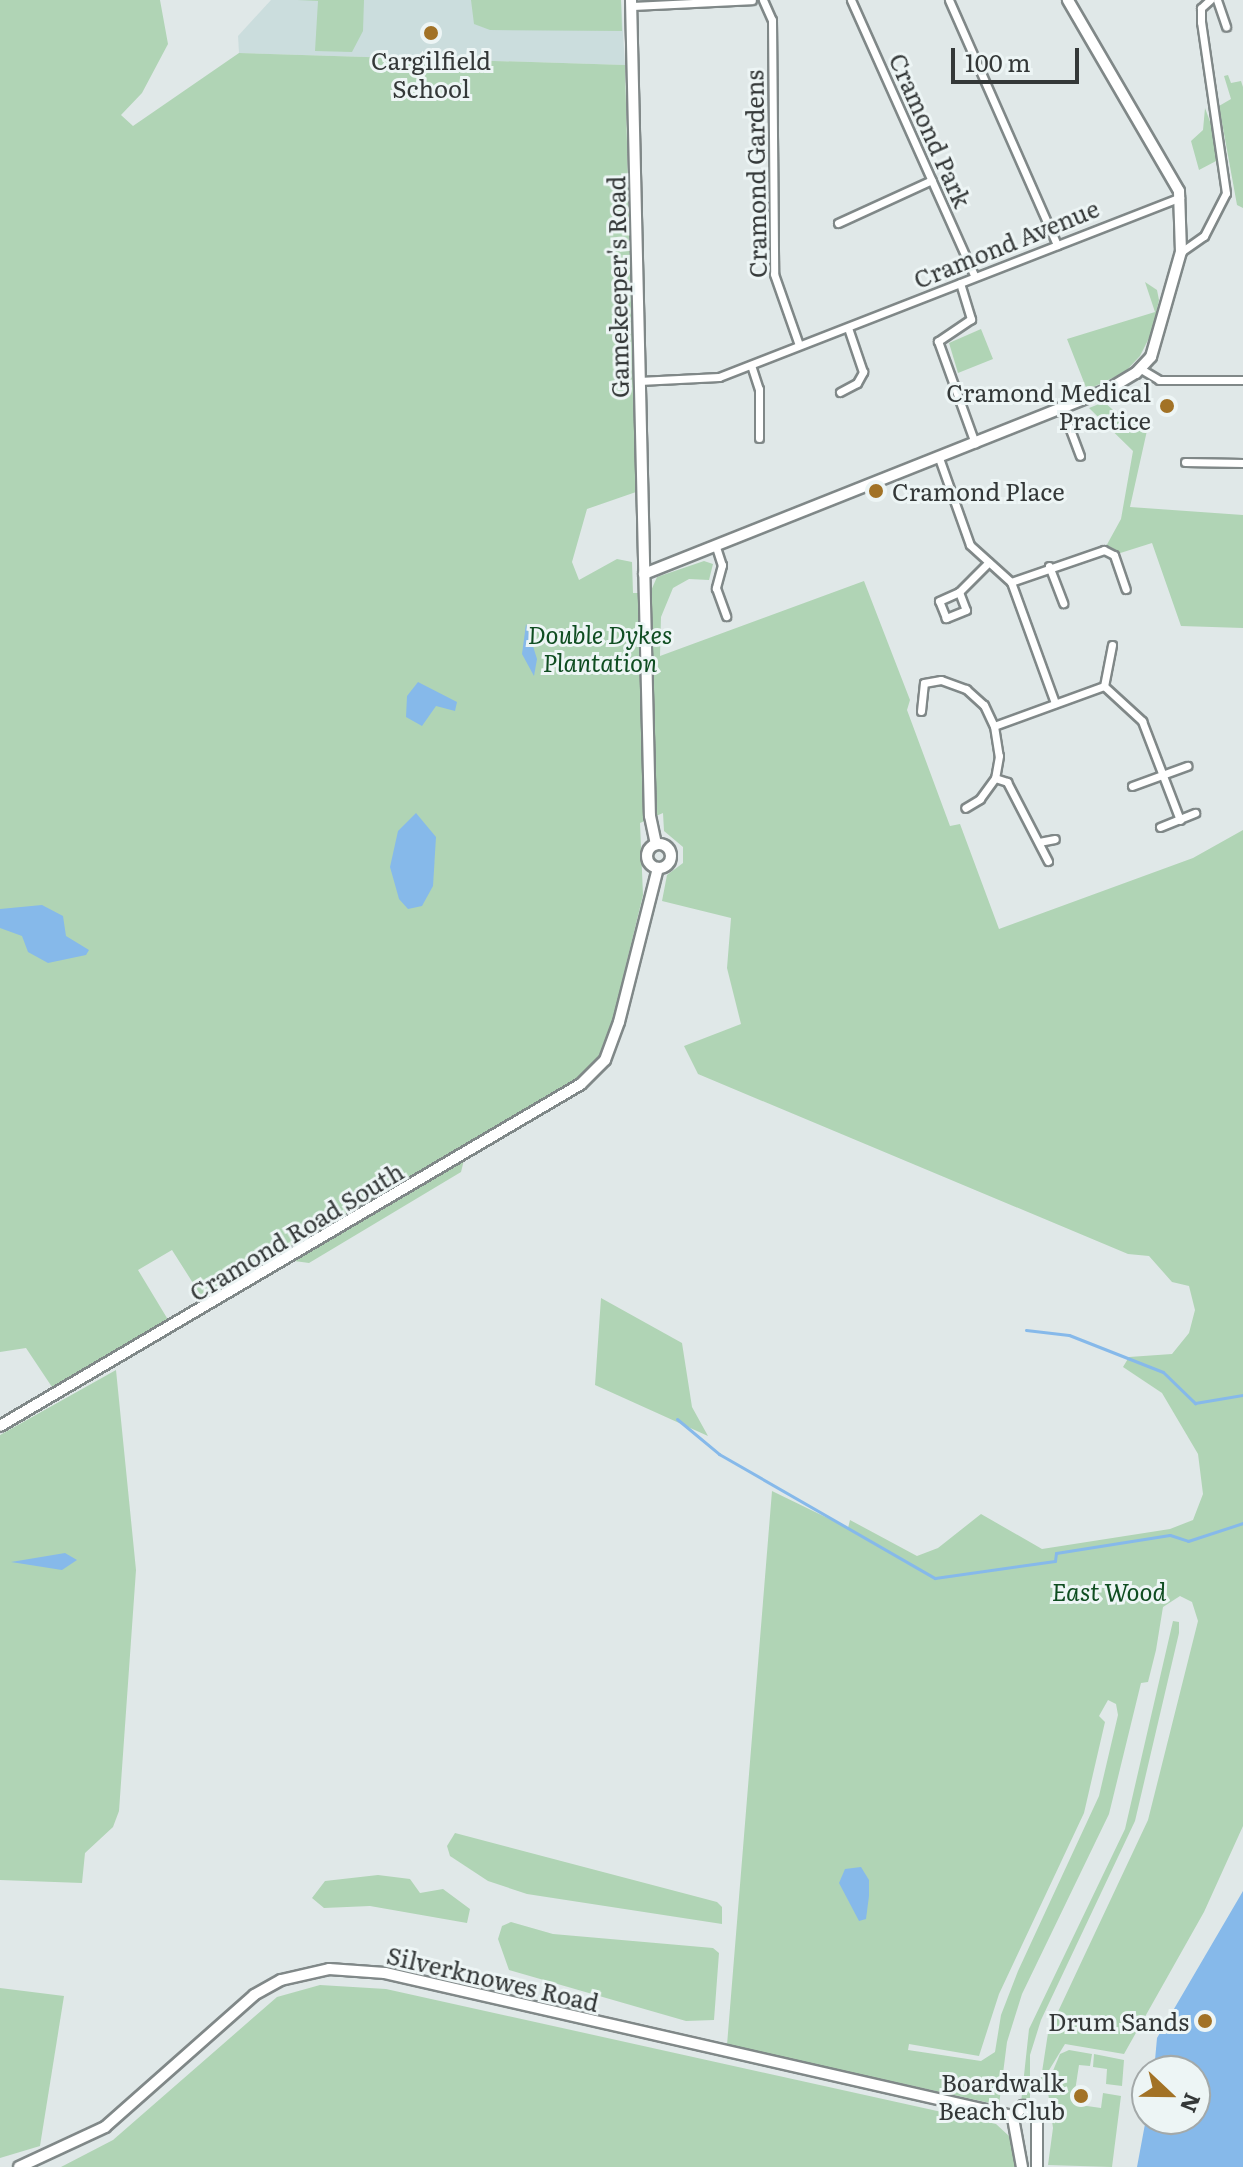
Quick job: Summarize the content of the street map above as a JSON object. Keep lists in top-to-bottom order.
{
  "streets": {
    "street": [
      "Cramond Park",
      "Cramond Gardens",
      "Cramond Avenue",
      "Gamekeeper's Road",
      "Cramond Road South",
      "Silverknowes Road"
    ]
  },
  "crossings": [
    ["Cramond Park", "Cramond Avenue"],
    ["Cramond Gardens", "Cramond Avenue"],
    ["Cramond Avenue", "Gamekeeper's Road"],
    ["Gamekeeper's Road", "Cramond Road South"]
  ],
  "parks": ["Double Dykes Plantation", "East Wood"],
  "places": [
    "Cargilfield School",
    "Cramond Medical Practice",
    "Cramond Place",
    "Drum Sands",
    "Boardwalk Beach Club"
  ],
  "scale_bar": "100 m",
  "north": "right"
}
